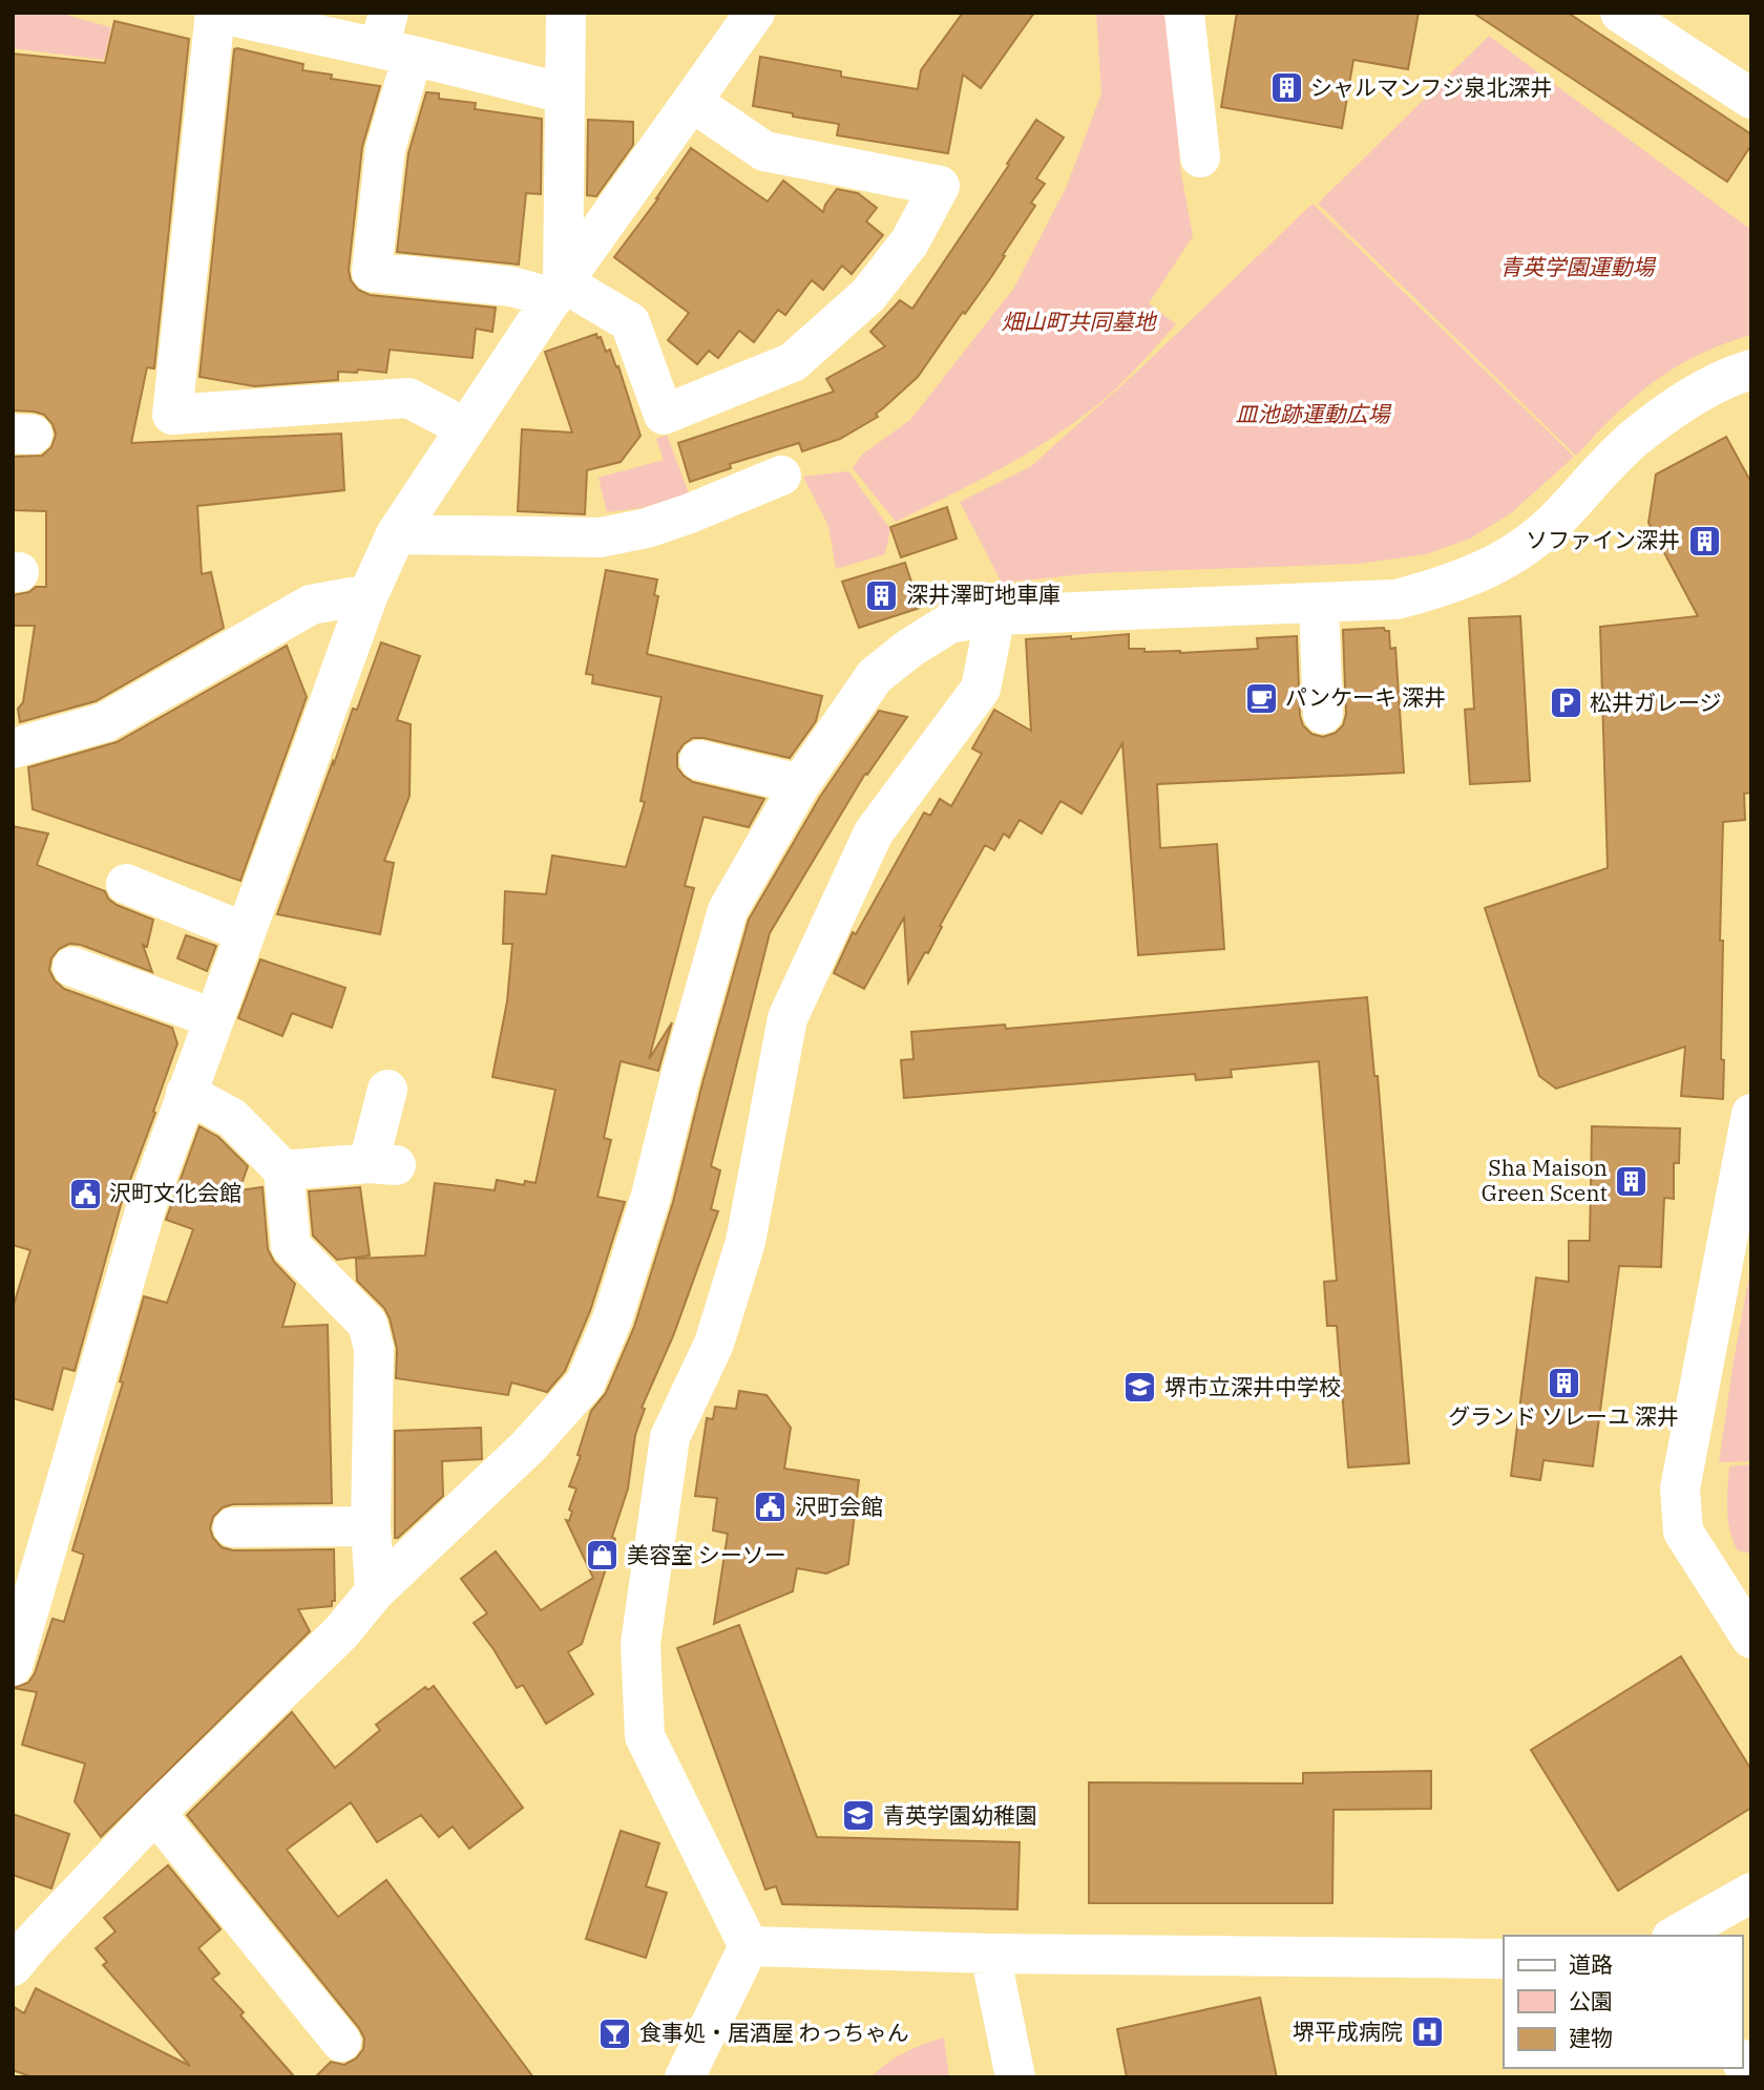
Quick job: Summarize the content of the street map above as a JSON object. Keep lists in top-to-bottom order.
{
  "parks": ["青英学園運動場", "畑山町共同墓地", "皿池跡運動広場"],
  "places": {
    "building": [
      "シャルマンフジ泉北深井",
      "ソファイン深井",
      "深井澤町地車庫",
      "Sha Maison Green Scent",
      "グランド ソレーユ 深井"
    ],
    "cafe": ["パンケーキ 深井"],
    "parking": ["松井ガレージ"],
    "public building": ["沢町文化会館", "沢町会館"],
    "school or university": ["堺市立深井中学校", "青英学園幼稚園"],
    "shop": ["美容室 シーソー"],
    "hospital": ["堺平成病院"],
    "bar": ["食事処・居酒屋 わっちゃん"]
  },
  "legend": ["道路", "公園", "建物"]
}
